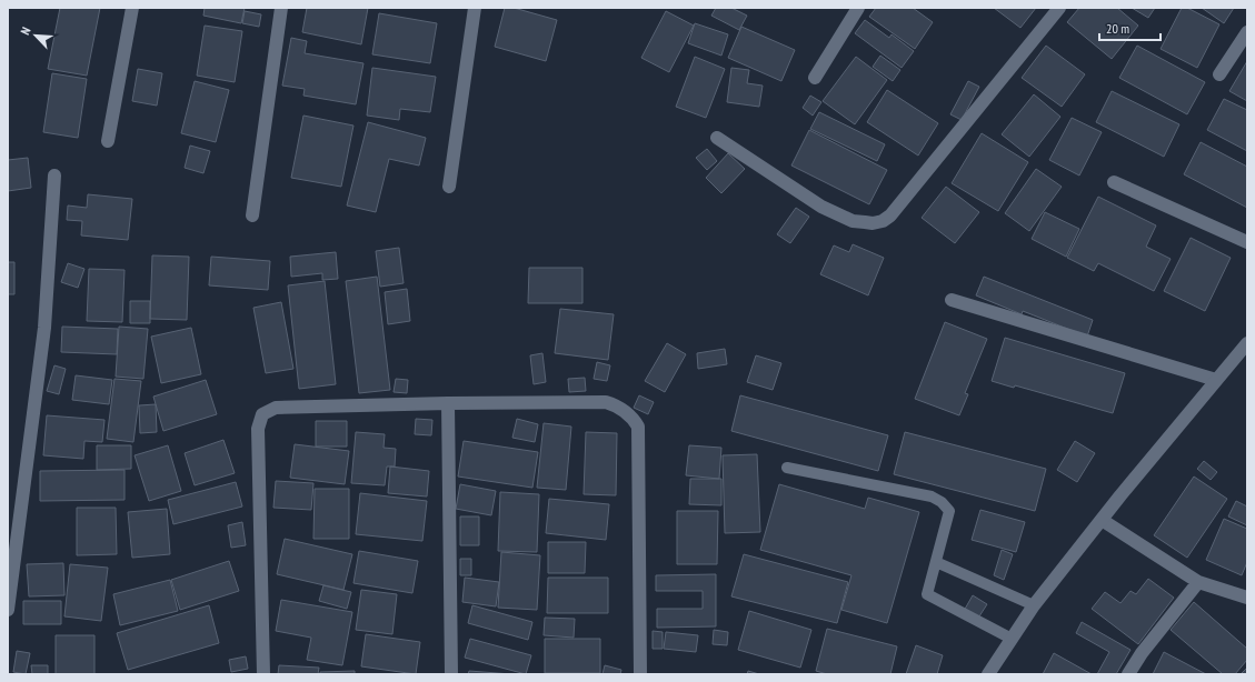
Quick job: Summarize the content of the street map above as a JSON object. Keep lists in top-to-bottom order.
{
  "scale_bar": "20 m",
  "north": "top left"
}
